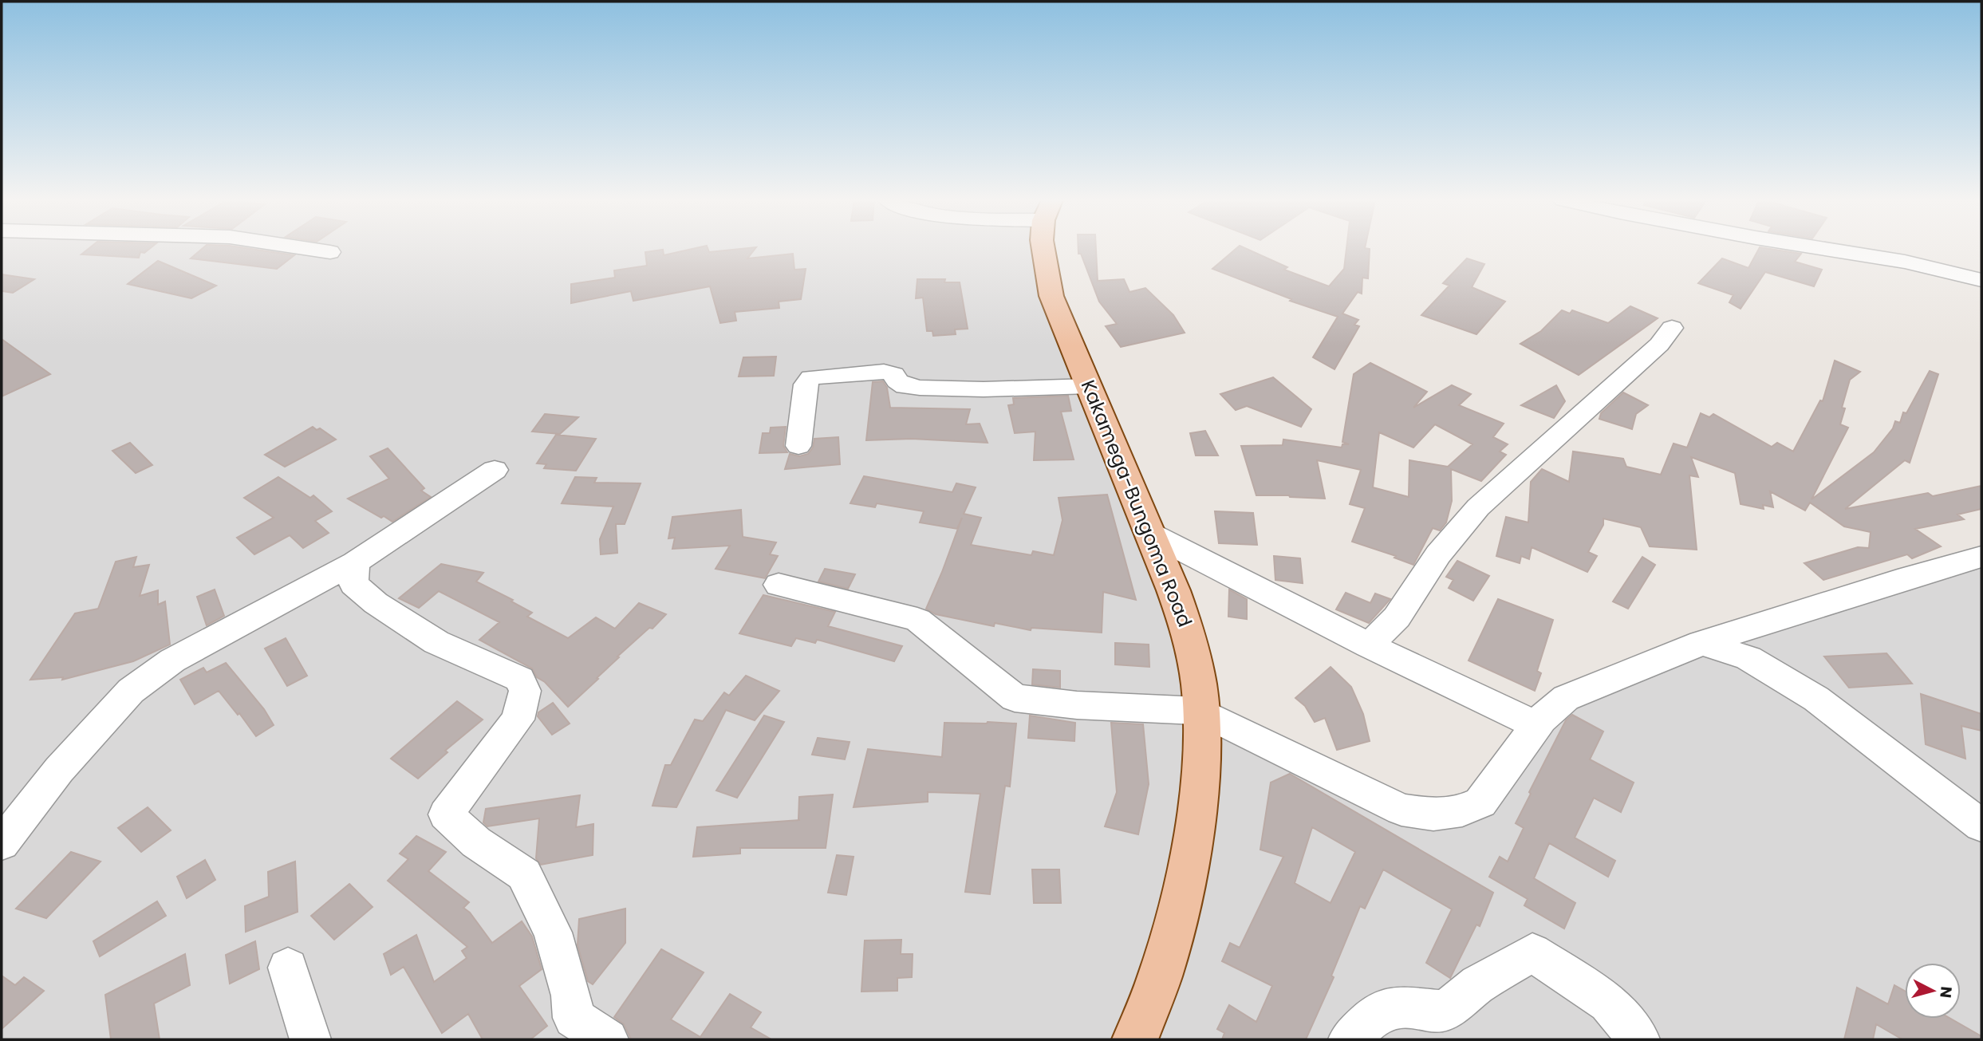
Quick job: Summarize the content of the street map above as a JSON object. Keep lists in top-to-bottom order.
{
  "streets": {
    "main road": ["Kakamega-Bungoma Road"]
  },
  "north": "right"
}
